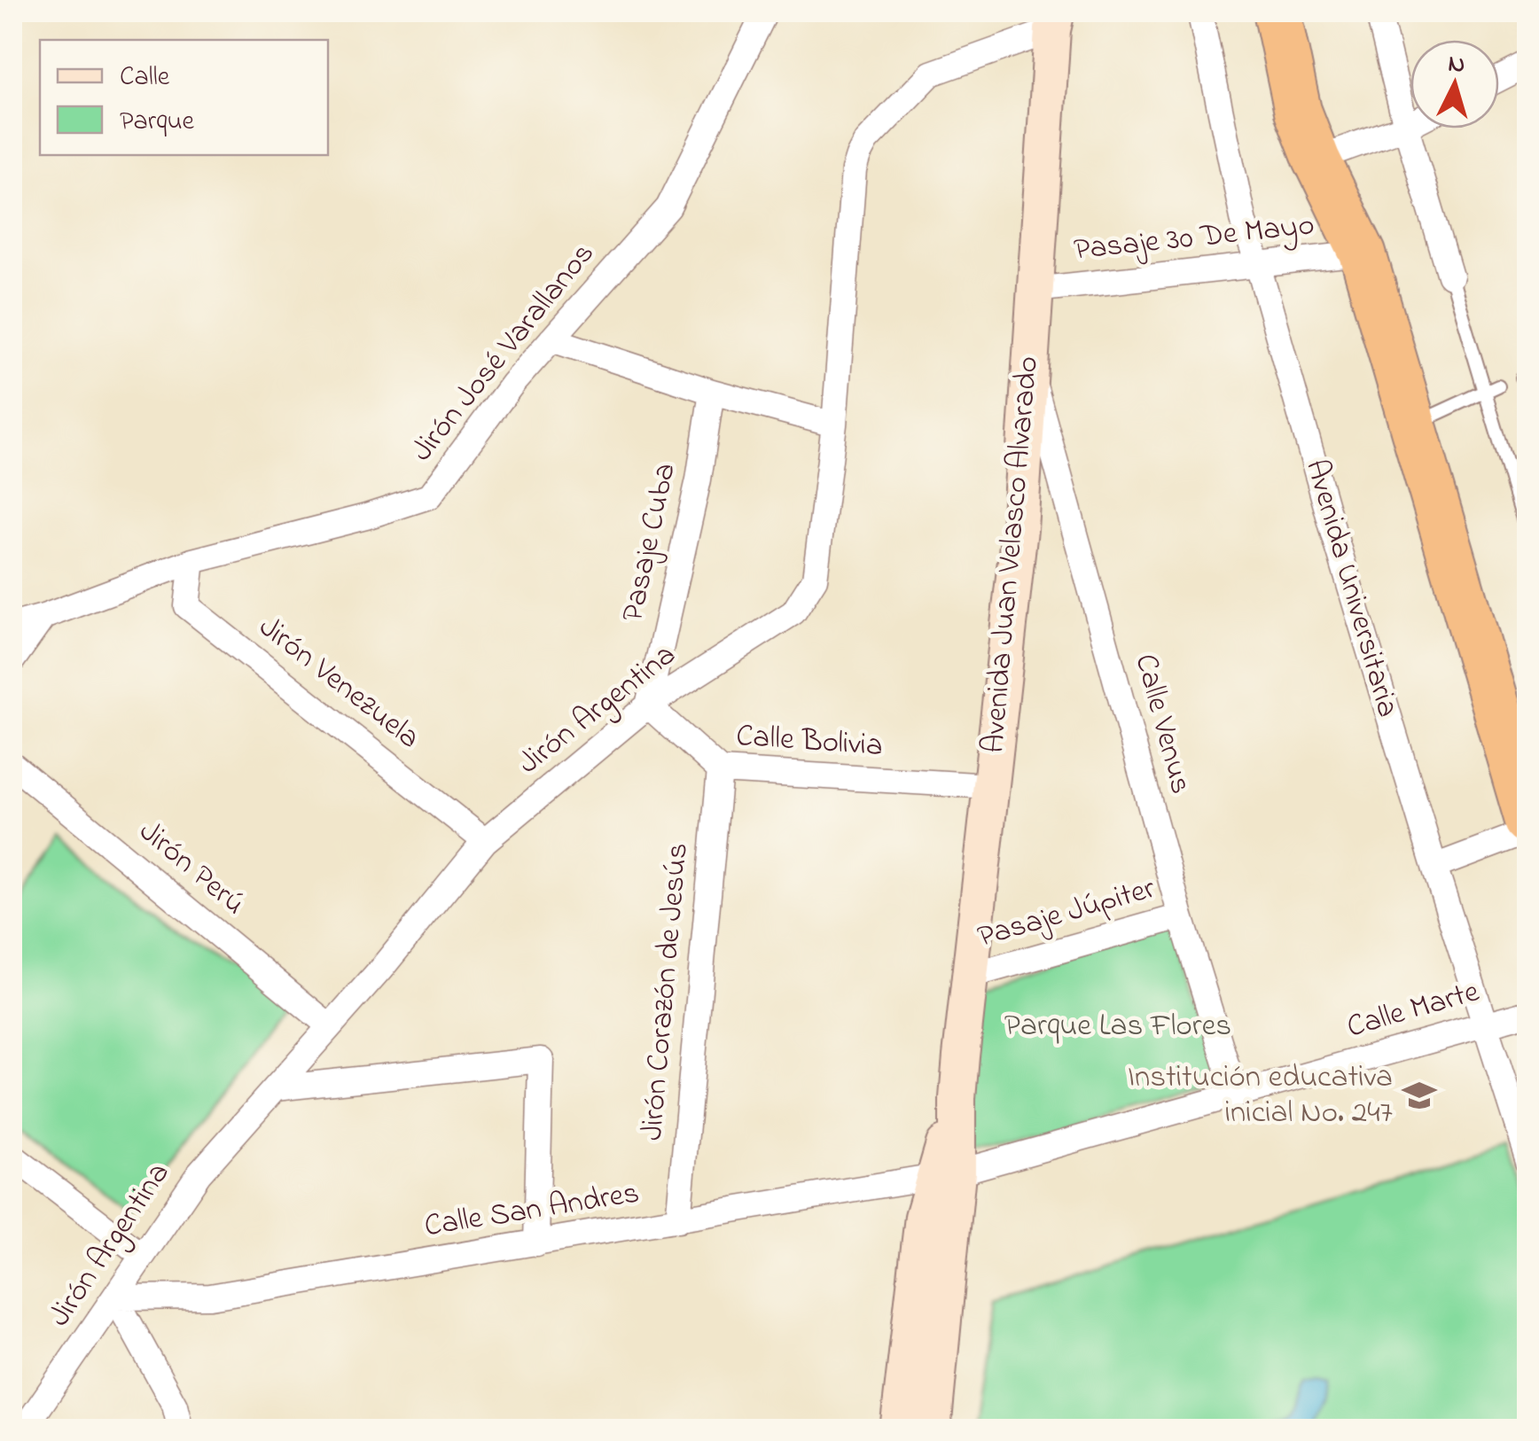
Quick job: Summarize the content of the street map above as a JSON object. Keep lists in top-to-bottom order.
{
  "streets": {
    "street": [
      "Pasaje 30 De Mayo",
      "Jirón José Varallanos",
      "Pasaje Cuba",
      "Avenida Juan Velasco Alvarado",
      "Avenida Universitaria",
      "Jirón Venezuela",
      "Jirón Argentina",
      "Calle Venus",
      "Calle Bolivia",
      "Jirón Perú",
      "Pasaje Júpiter",
      "Jirón Corazón de Jesús",
      "Calle Marte",
      "Calle San Andres"
    ]
  },
  "crossings": [
    ["Pasaje 30 De Mayo", "Avenida Juan Velasco Alvarado"],
    ["Pasaje 30 De Mayo", "Avenida Universitaria"],
    ["Jirón José Varallanos", "Jirón Venezuela"],
    ["Pasaje Cuba", "Jirón Argentina"],
    ["Pasaje Cuba", "Calle Bolivia"],
    ["Avenida Juan Velasco Alvarado", "Jirón Argentina"],
    ["Avenida Juan Velasco Alvarado", "Calle Venus"],
    ["Avenida Juan Velasco Alvarado", "Calle Bolivia"],
    ["Avenida Juan Velasco Alvarado", "Pasaje Júpiter"],
    ["Avenida Juan Velasco Alvarado", "Calle Marte"],
    ["Avenida Juan Velasco Alvarado", "Calle San Andres"],
    ["Avenida Universitaria", "Calle Marte"],
    ["Jirón Venezuela", "Jirón Argentina"],
    ["Jirón Argentina", "Calle Bolivia"],
    ["Jirón Argentina", "Jirón Perú"],
    ["Jirón Argentina", "Calle San Andres"],
    ["Calle Venus", "Pasaje Júpiter"],
    ["Calle Venus", "Calle Marte"],
    ["Calle Bolivia", "Jirón Corazón de Jesús"],
    ["Jirón Corazón de Jesús", "Calle San Andres"],
    ["Calle Marte", "Calle San Andres"]
  ],
  "parks": ["Parque Las Flores"],
  "places": {
    "school or university": ["Institución educativa inicial No. 247"]
  },
  "legend": ["Calle", "Parque"],
  "north": "top"
}
